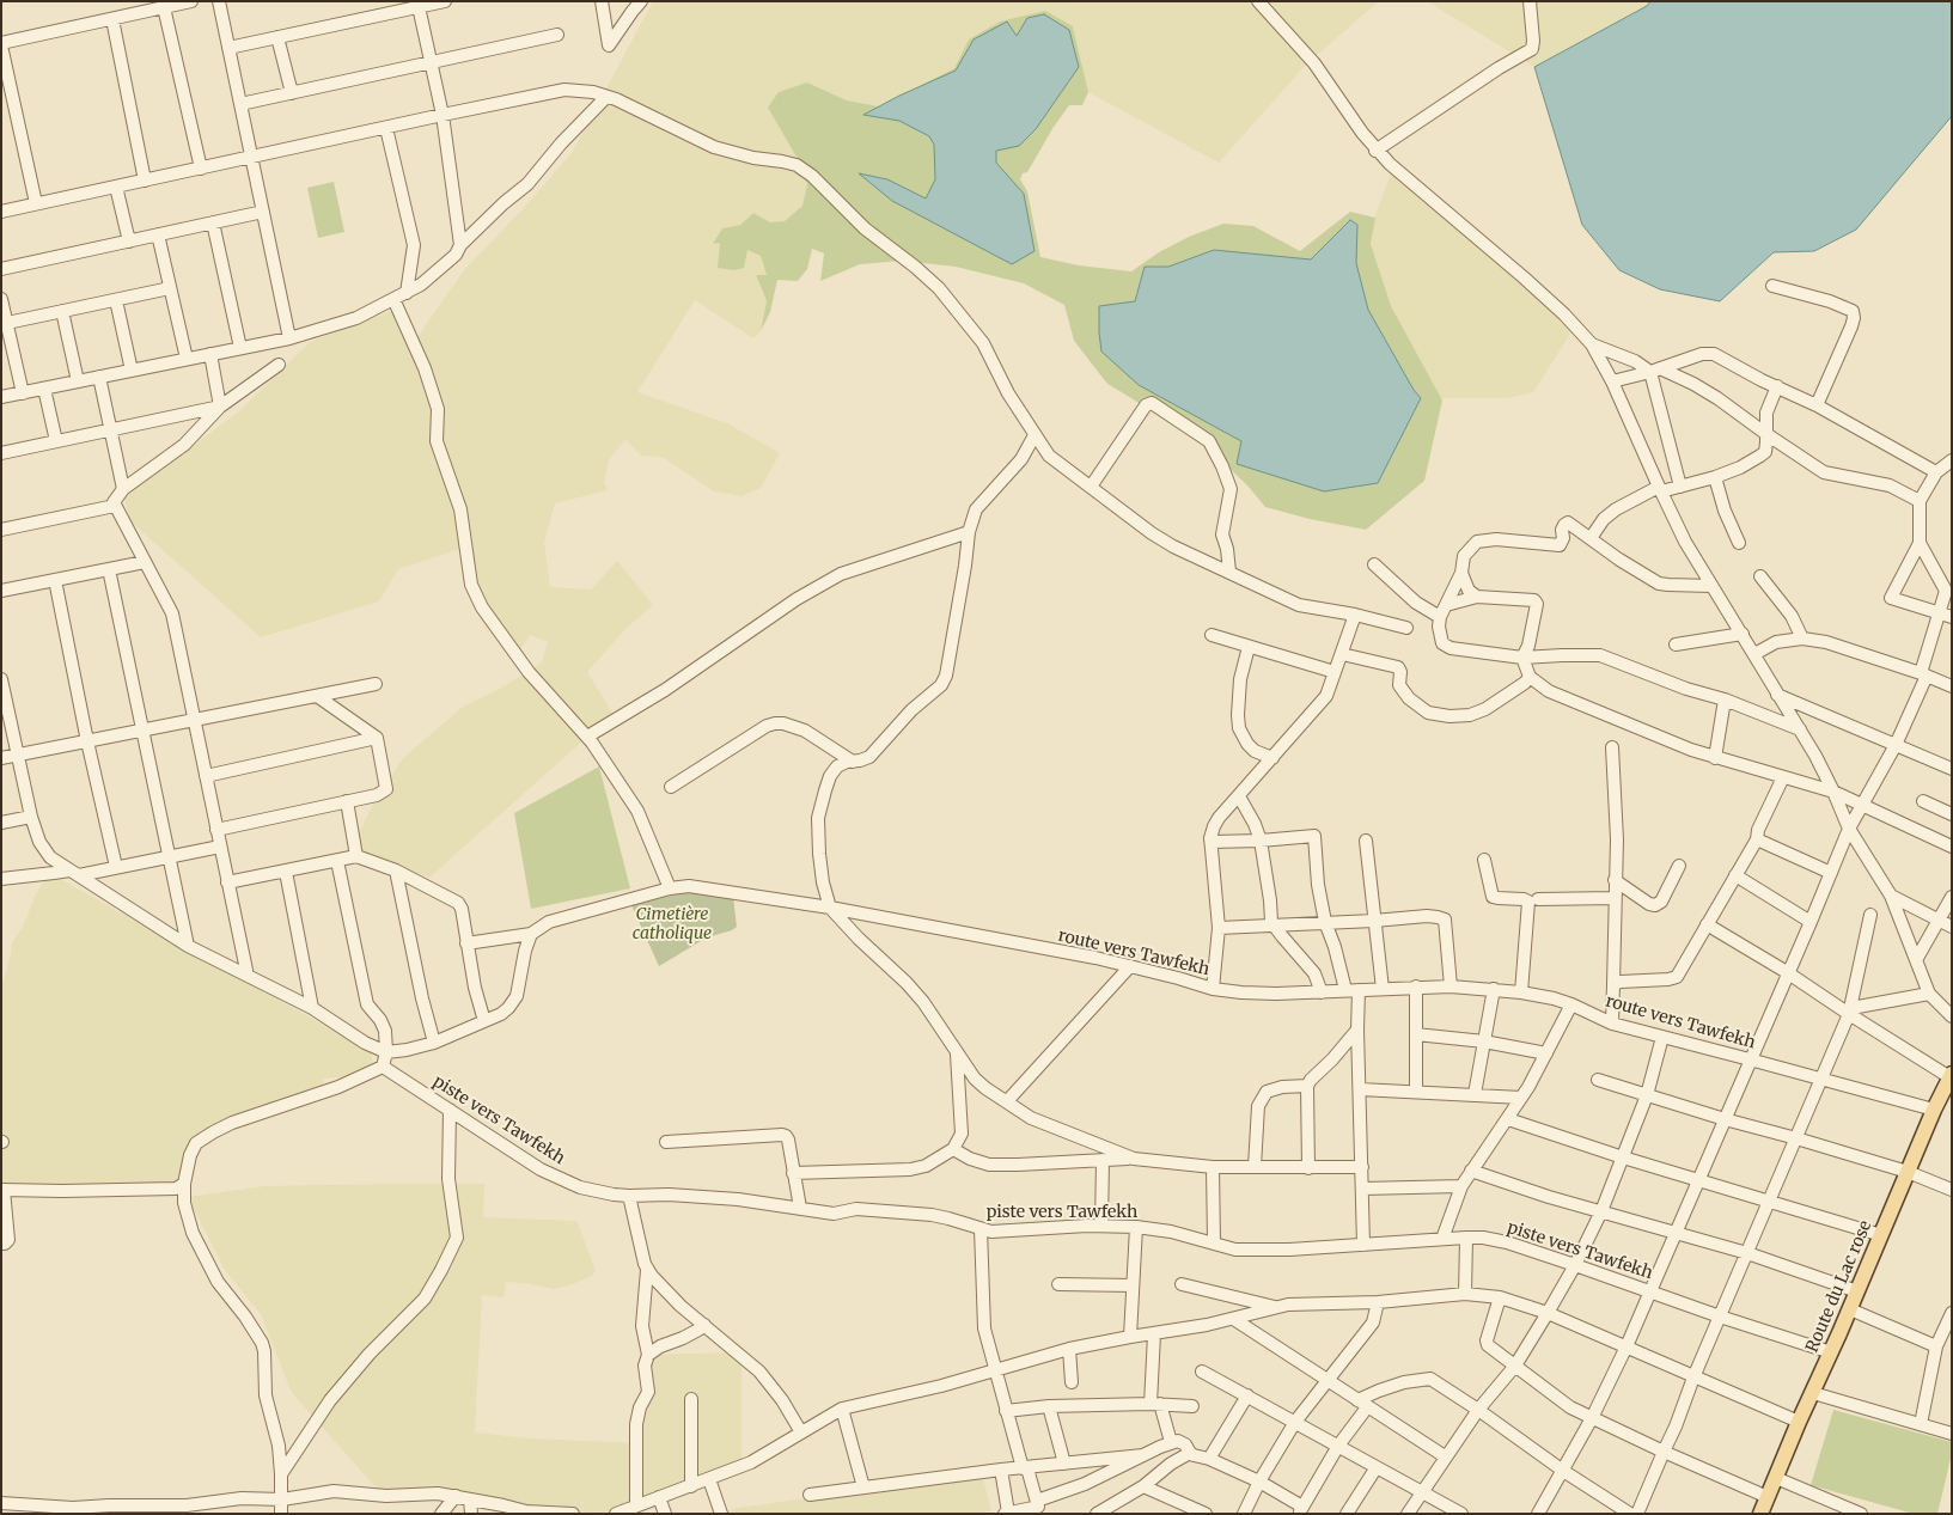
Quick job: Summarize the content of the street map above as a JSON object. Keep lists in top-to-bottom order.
{
  "streets": {
    "main road": ["Route du Lac rose"],
    "street": ["route vers Tawfekh", "piste vers Tawfekh"]
  },
  "crossings": [
    ["route vers Tawfekh", "Route du Lac rose"],
    ["piste vers Tawfekh", "Route du Lac rose"]
  ],
  "parks": ["Cimetière catholique"]
}
